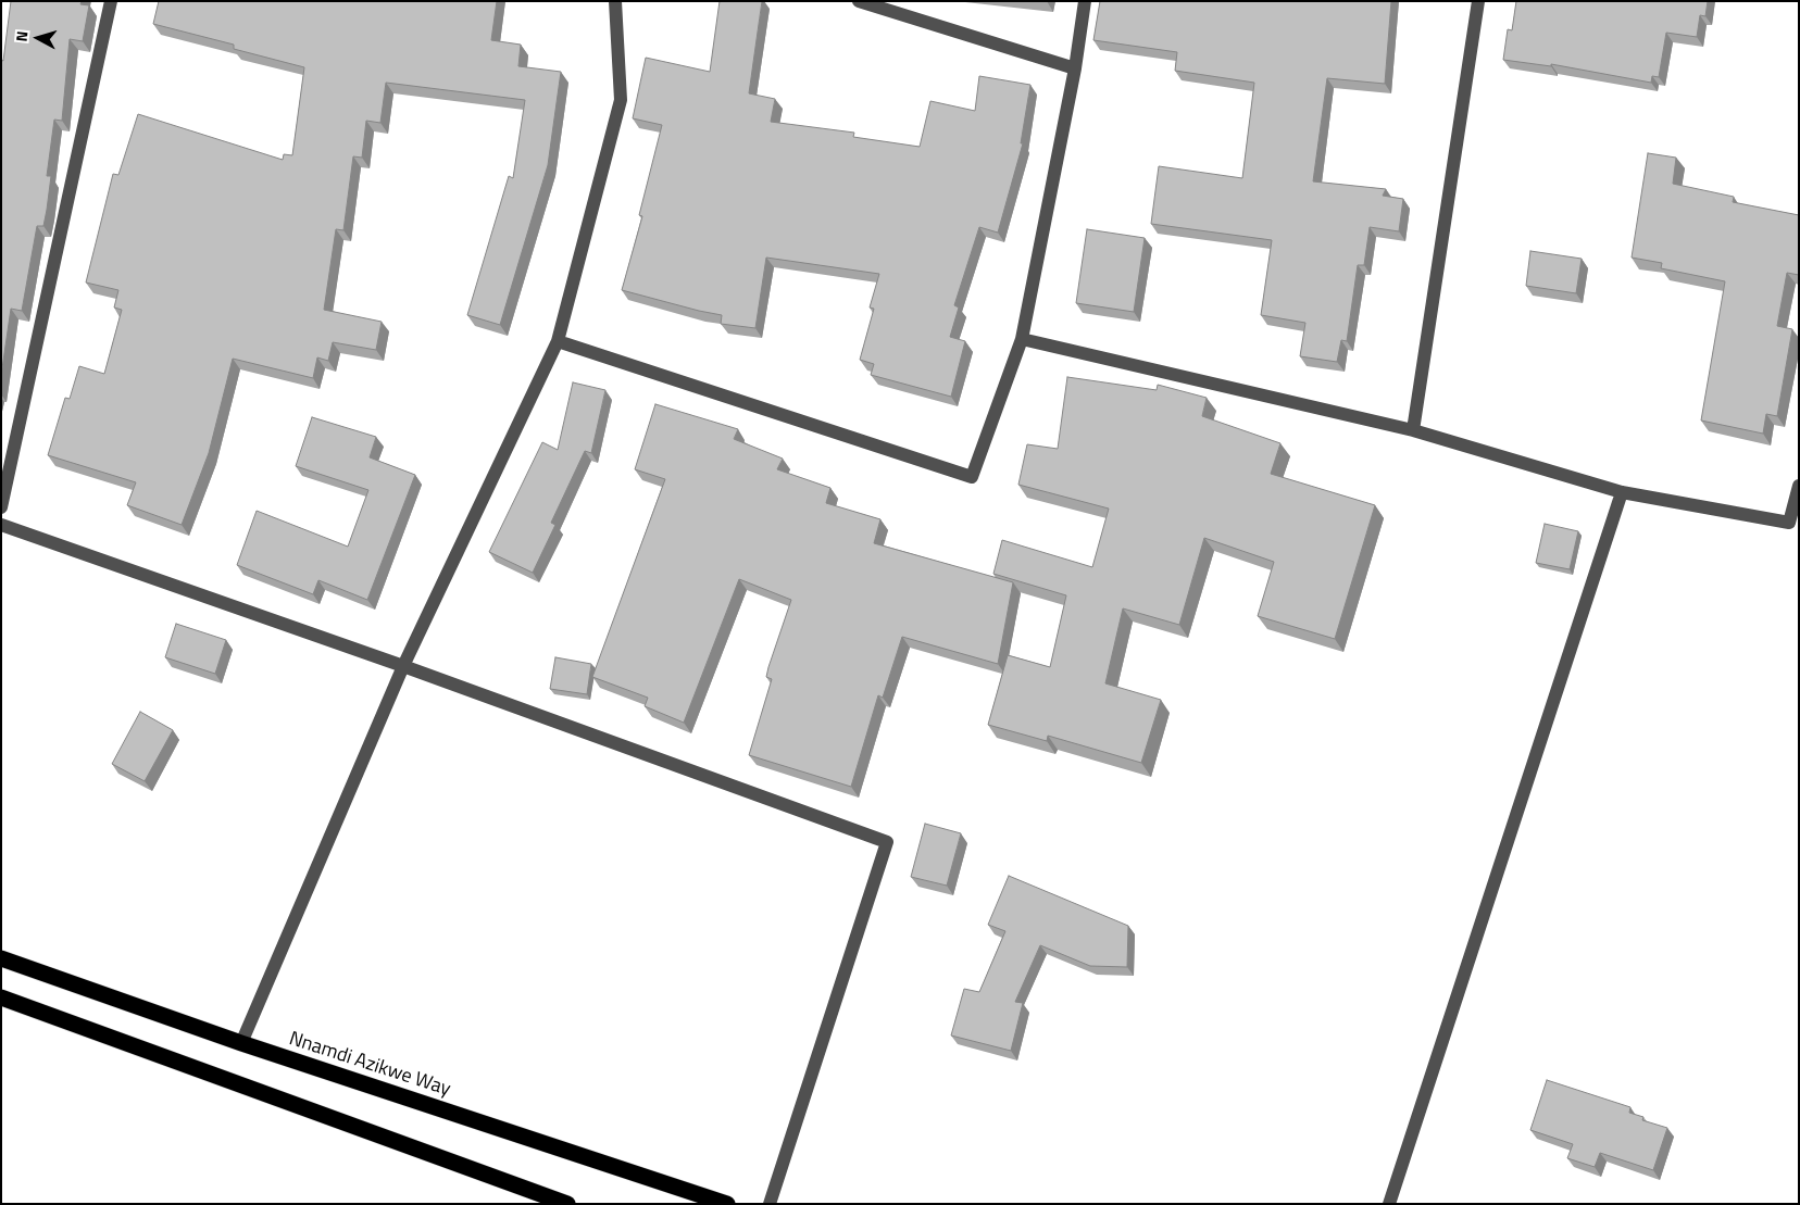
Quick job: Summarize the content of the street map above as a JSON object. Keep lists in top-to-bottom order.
{
  "streets": {
    "highway": ["Nnamdi Azikwe Way"]
  },
  "north": "left"
}
